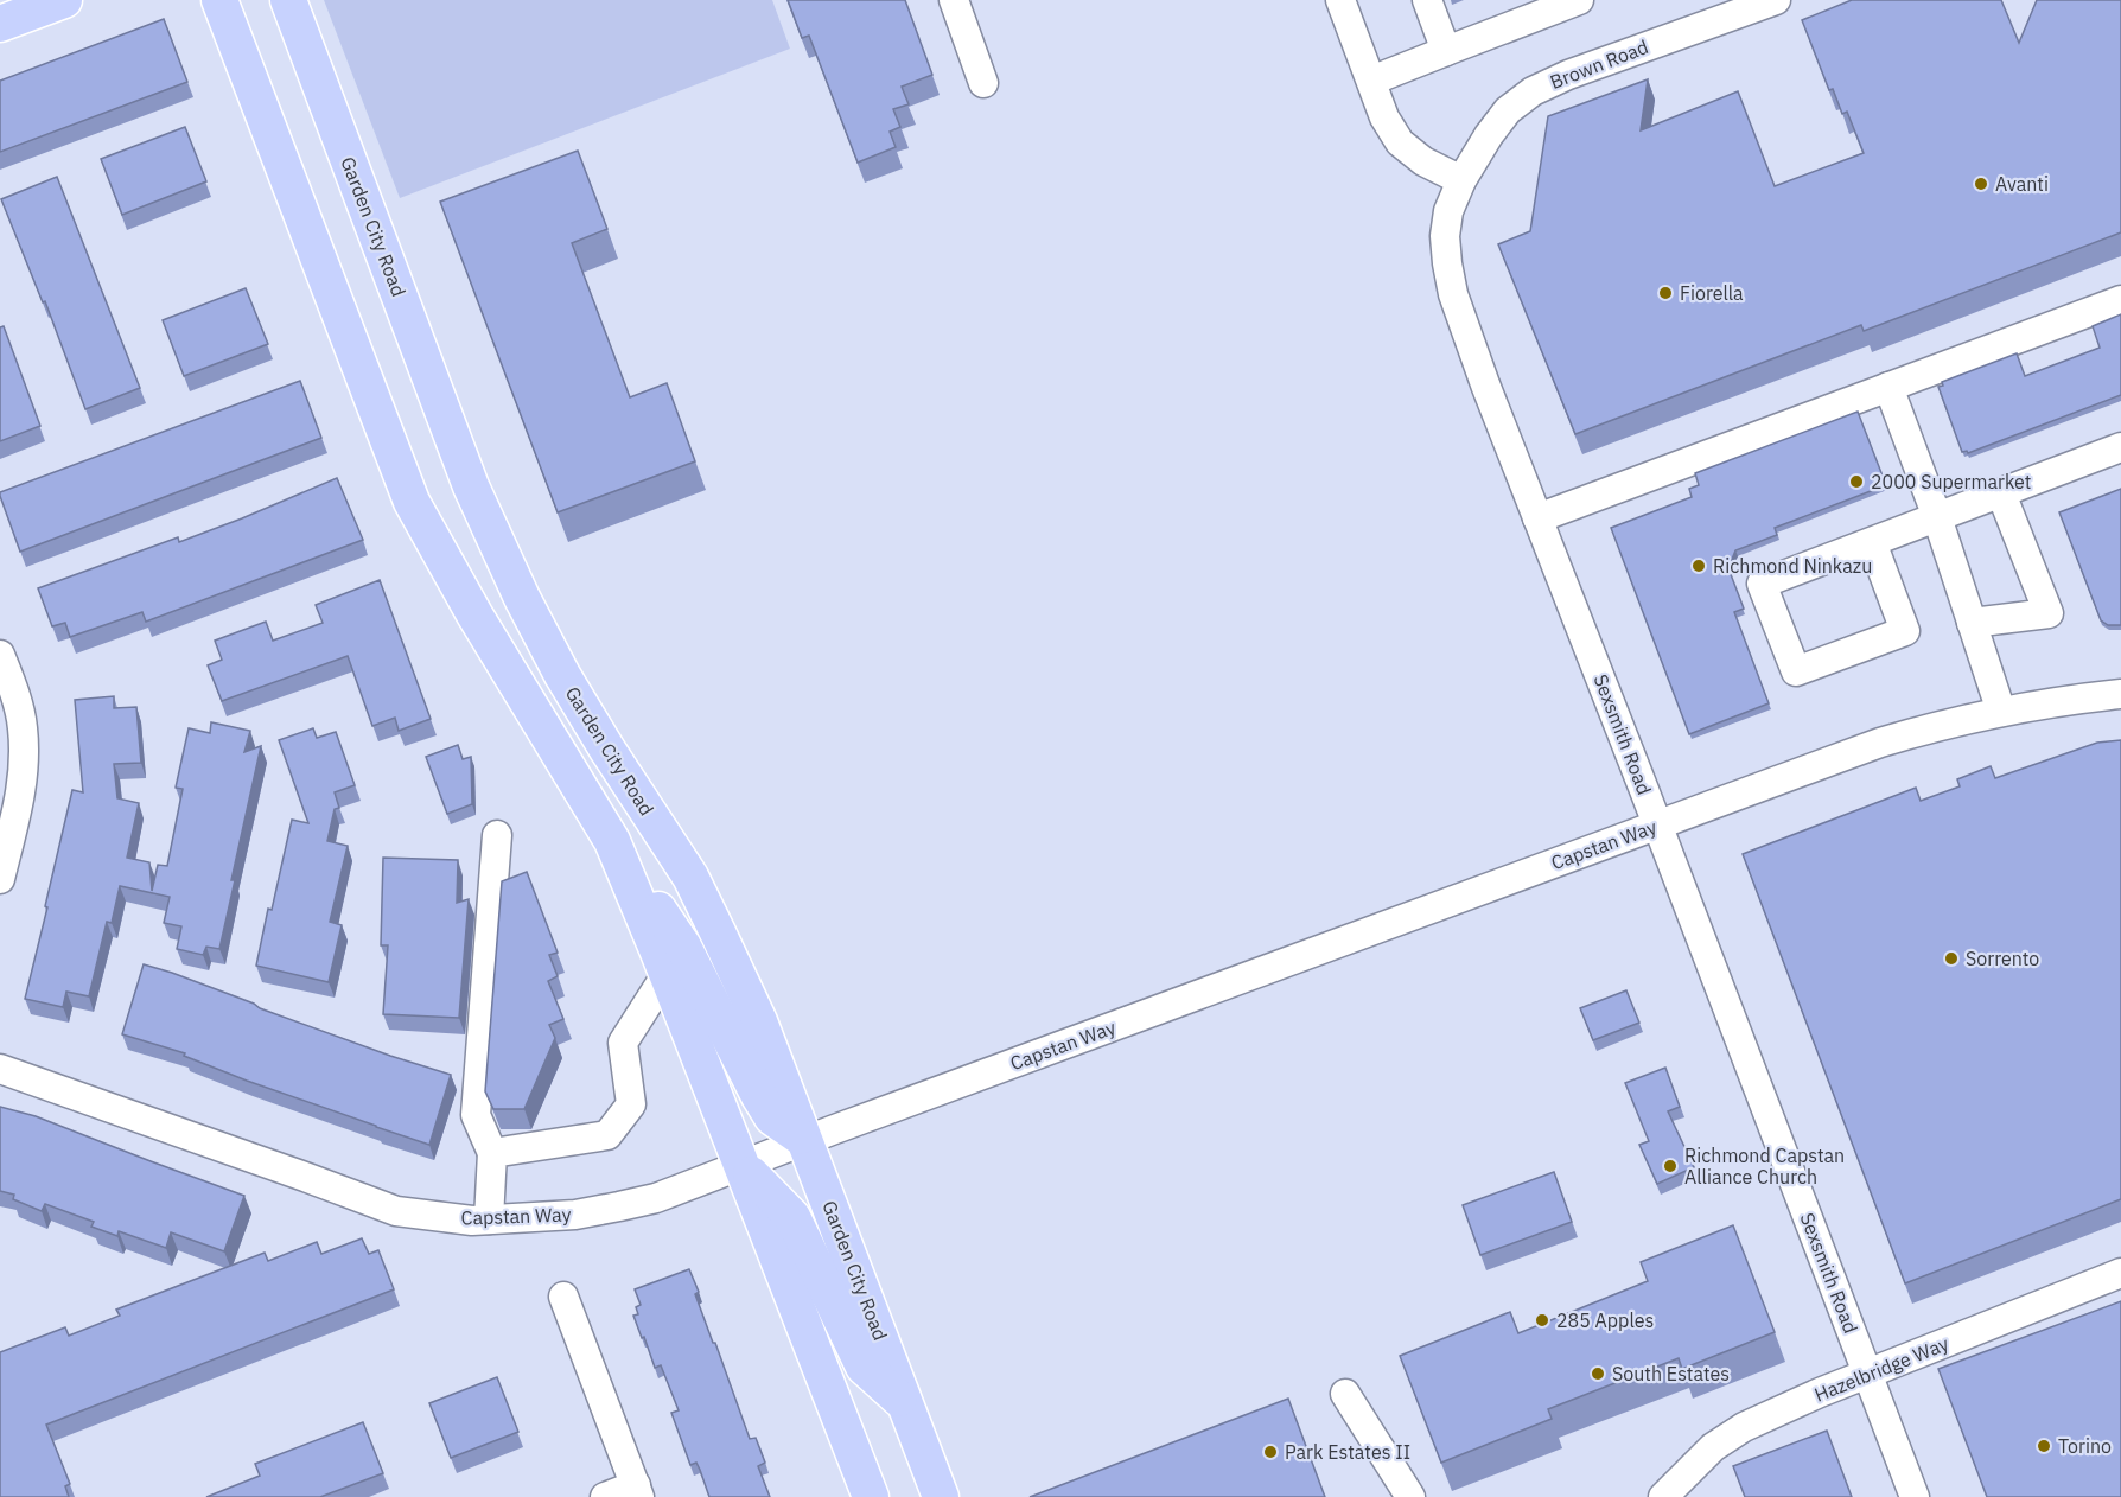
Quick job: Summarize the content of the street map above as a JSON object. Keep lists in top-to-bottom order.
{
  "streets": {
    "main road": ["Garden City Road"],
    "street": [
      "Brown Road",
      "Sexsmith Road",
      "Capstan Way",
      "Hazelbridge Way"
    ]
  },
  "crossings": [
    ["Brown Road", "Sexsmith Road"],
    ["Garden City Road", "Capstan Way"],
    ["Sexsmith Road", "Capstan Way"],
    ["Sexsmith Road", "Hazelbridge Way"]
  ],
  "places": [
    "Avanti",
    "Fiorella",
    "2000 Supermarket",
    "Richmond Ninkazu",
    "Sorrento",
    "Richmond Capstan Alliance Church",
    "285 Apples",
    "South Estates",
    "Torino",
    "Park Estates II"
  ]
}
